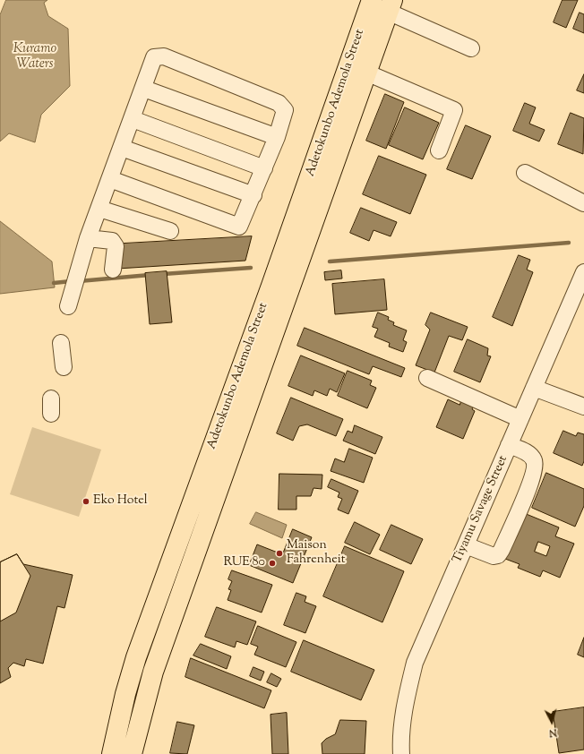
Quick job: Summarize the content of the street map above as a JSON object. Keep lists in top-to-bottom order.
{
  "streets": {
    "main road": ["Adetokunbo Ademola Street"],
    "street": ["Tiyamu Savage Street"]
  },
  "water": ["Kuramo Waters"],
  "places": ["Eko Hotel", "Maison Fahrenheit", "RUE 80"],
  "north": "bottom"
}
